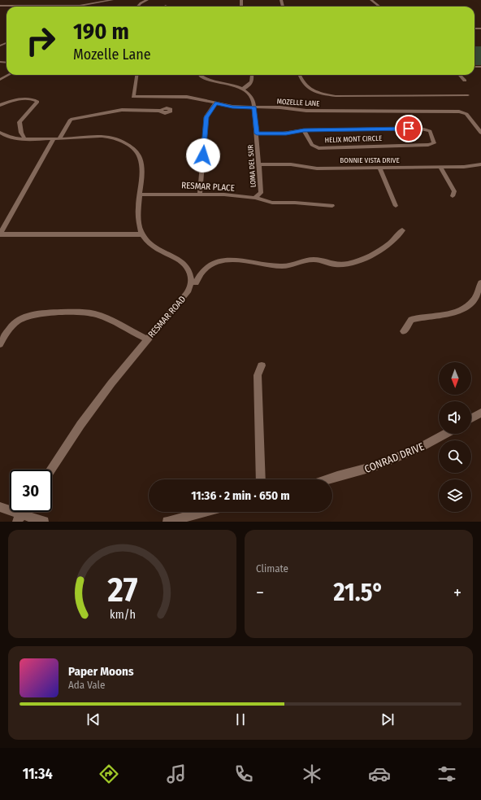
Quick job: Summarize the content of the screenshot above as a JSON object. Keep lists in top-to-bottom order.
{
  "streets": {
    "street": [
      "MOZELLE LANE",
      "HELIX MONT CIRCLE",
      "BONNIE VISTA DRIVE",
      "LOMA DEL SUR",
      "RESMAR PLACE",
      "RESMAR ROAD",
      "CONRAD DRIVE"
    ]
  },
  "crossings": [
    ["MOZELLE LANE", "LOMA DEL SUR"],
    ["BONNIE VISTA DRIVE", "LOMA DEL SUR"],
    ["LOMA DEL SUR", "RESMAR PLACE"]
  ],
  "north": "bottom",
  "page": {
    "turn": ["190 m", "Mozelle Lane"],
    "limit": "30",
    "trip": "11:36 · 2 min · 650 m",
    "tile": "Climate",
    "heat": ["−", "21.5°", "+"],
    "song": ["Paper Moons", "Ada Vale"],
    "tabs": "11:34",
    "gauge": ["27", "km/h"]
  }
}
